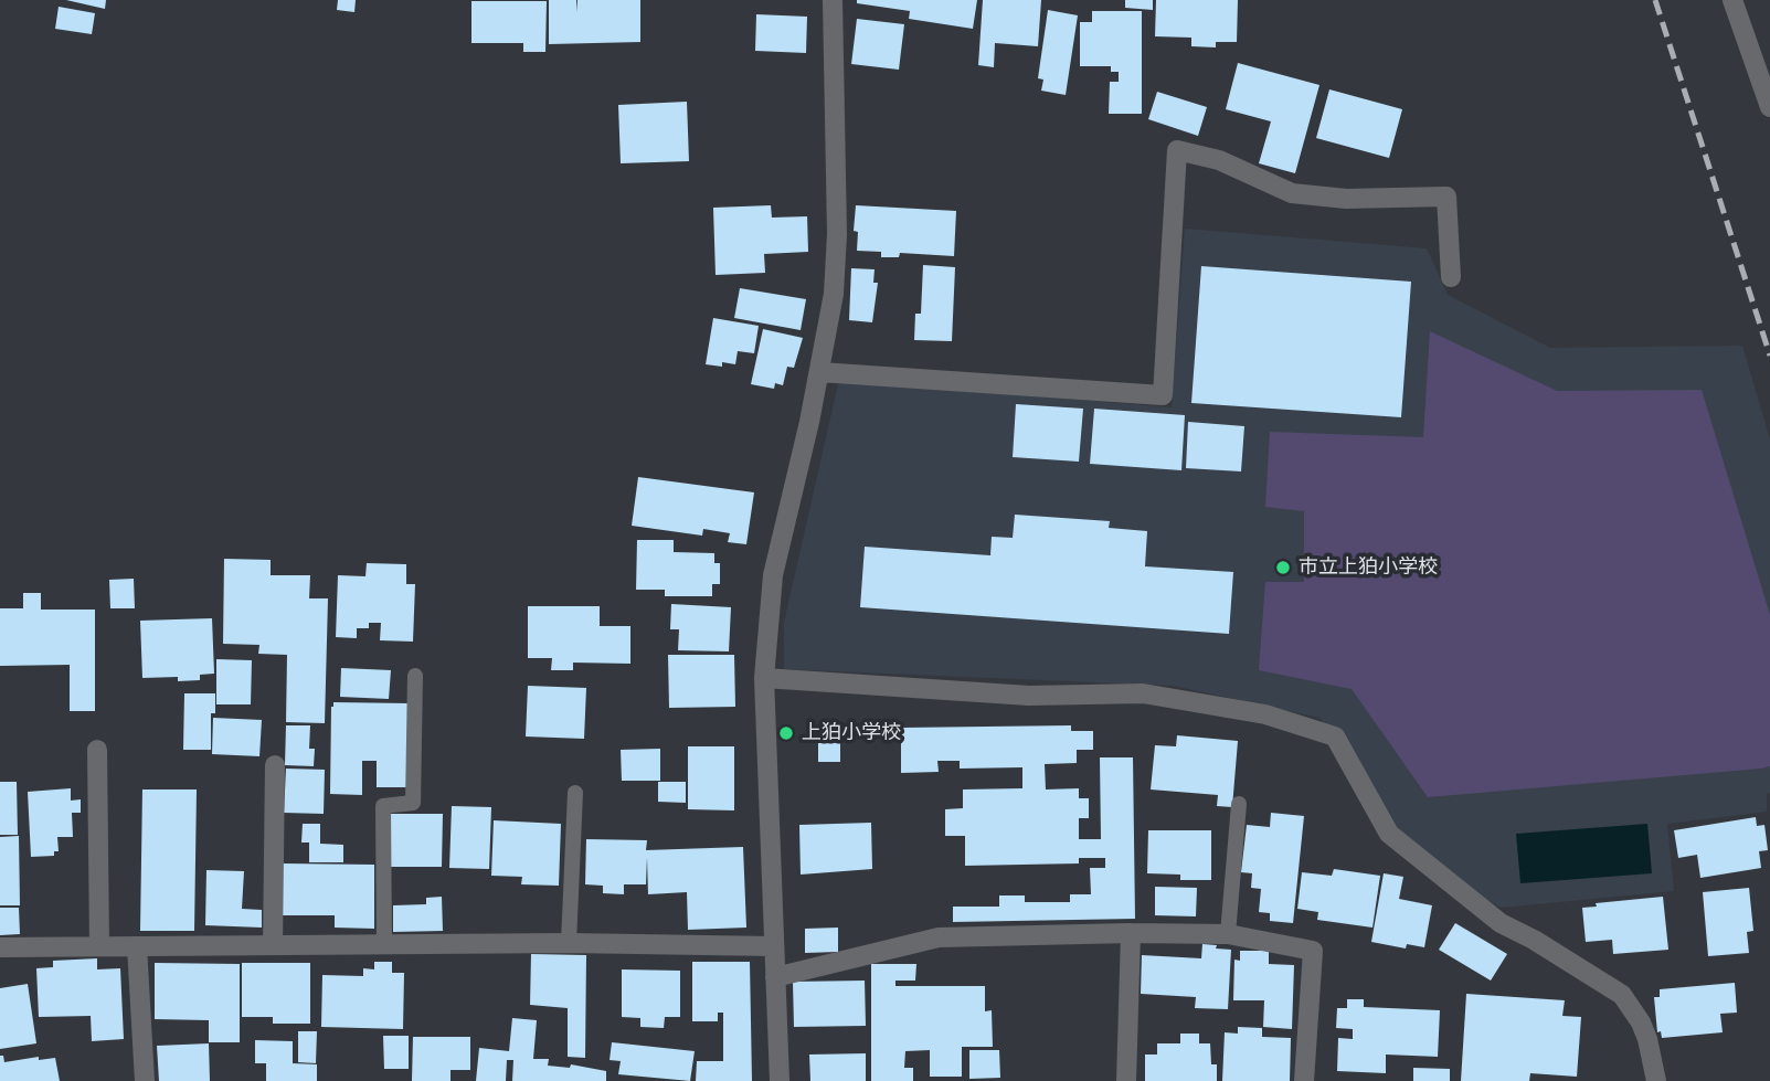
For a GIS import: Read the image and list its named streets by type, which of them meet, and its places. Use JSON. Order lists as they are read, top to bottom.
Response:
{
  "places": ["市立上狛小学校", "上狛小学校"]
}
